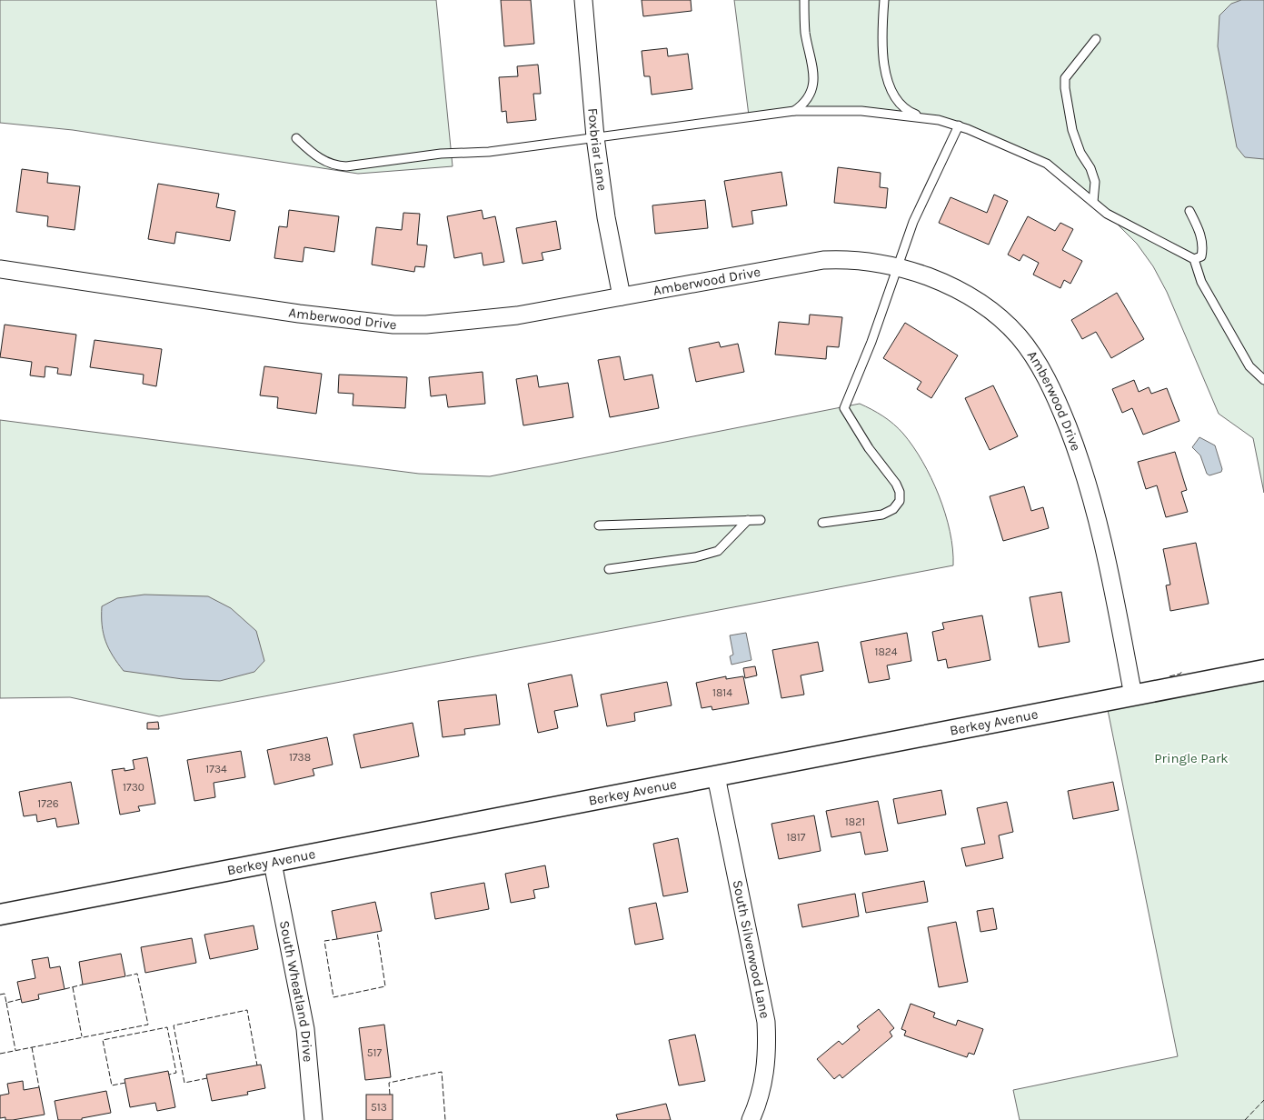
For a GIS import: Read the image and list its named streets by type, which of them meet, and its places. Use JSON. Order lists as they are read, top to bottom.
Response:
{
  "streets": {
    "street": [
      "Foxbriar Lane",
      "Amberwood Drive",
      "Berkey Avenue",
      "South Silverwood Lane",
      "South Wheatland Drive"
    ]
  },
  "crossings": [
    ["Foxbriar Lane", "Amberwood Drive"],
    ["Amberwood Drive", "Berkey Avenue"],
    ["Berkey Avenue", "South Silverwood Lane"],
    ["Berkey Avenue", "South Wheatland Drive"]
  ],
  "parks": ["Pringle Park"],
  "house_numbers": [
    "1824",
    "1814",
    "1738",
    "1734",
    "1730",
    "1726",
    "1821",
    "1817",
    "517",
    "513"
  ]
}
